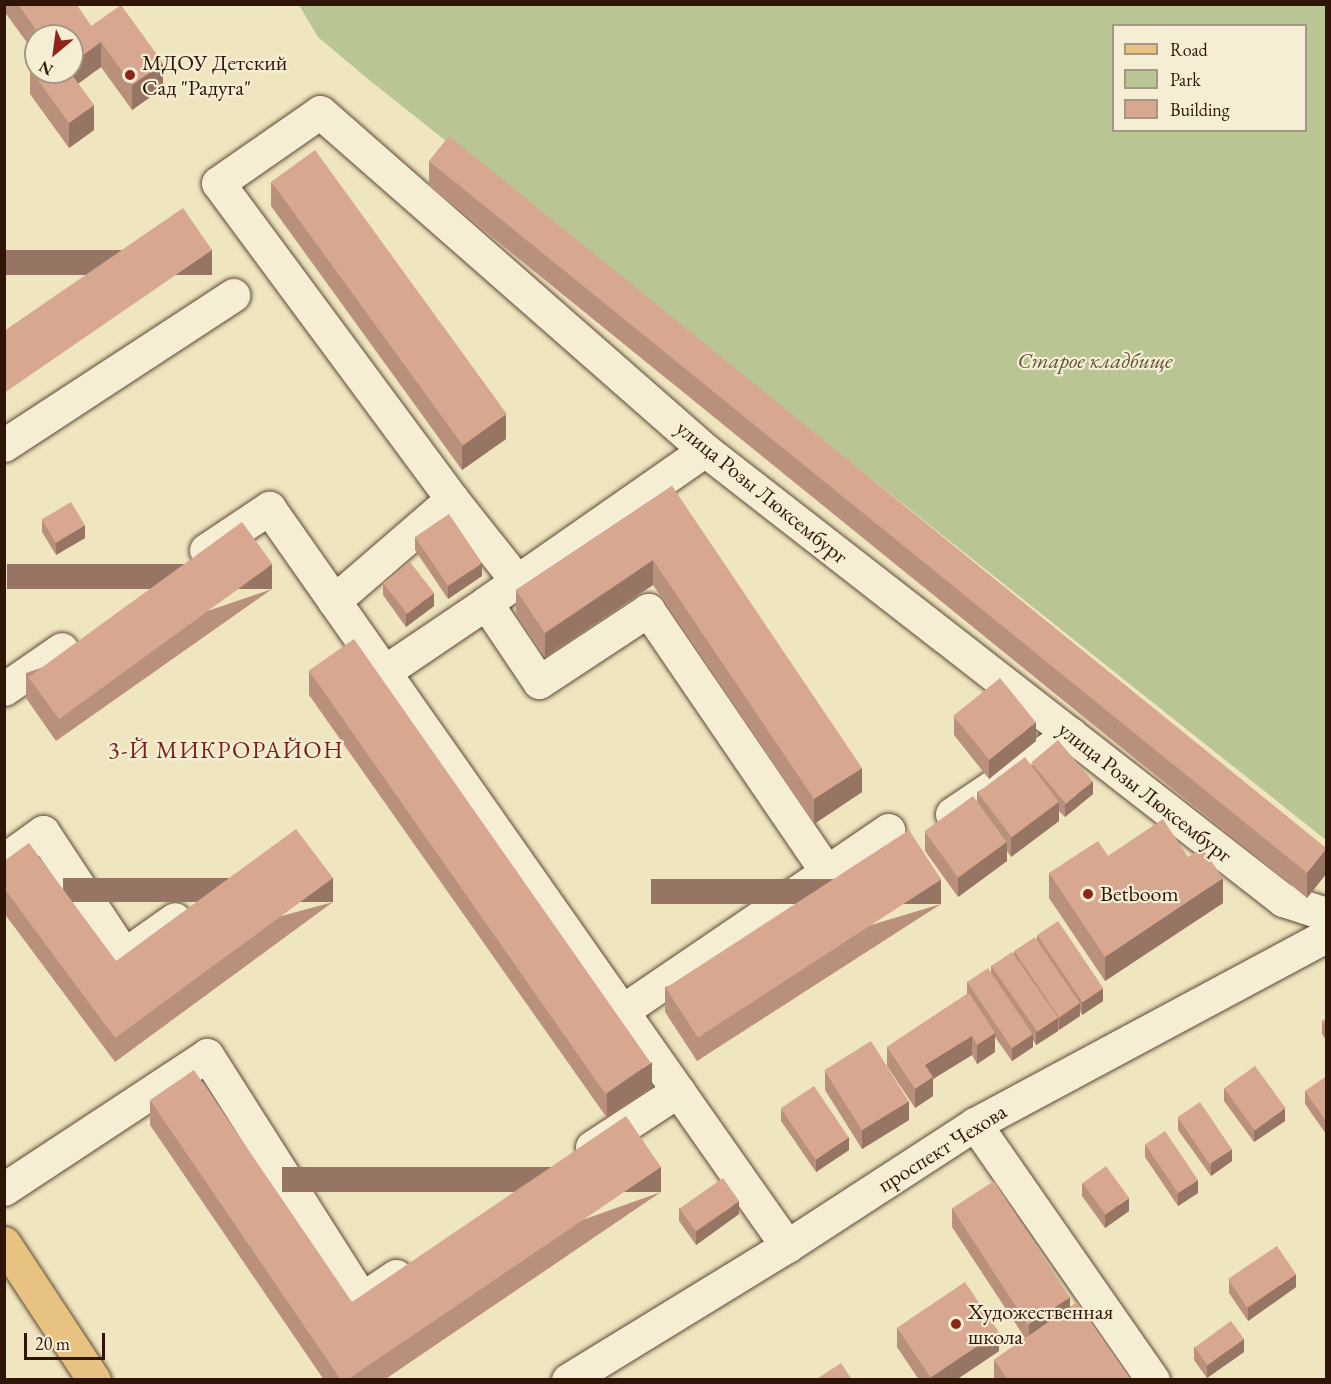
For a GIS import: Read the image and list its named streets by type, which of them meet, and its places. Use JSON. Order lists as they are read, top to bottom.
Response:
{
  "streets": {
    "street": ["улица Розы Люксембург", "проспект Чехова"]
  },
  "districts": ["3-Й МИКРОРАЙОН"],
  "parks": ["Старое кладбище"],
  "places": ["МДОУ Детский Сад \"Радуга\"", "Betboom", "Художественная школа"],
  "legend": ["Road", "Park", "Building"],
  "scale_bar": "20 m",
  "north": "bottom left"
}
